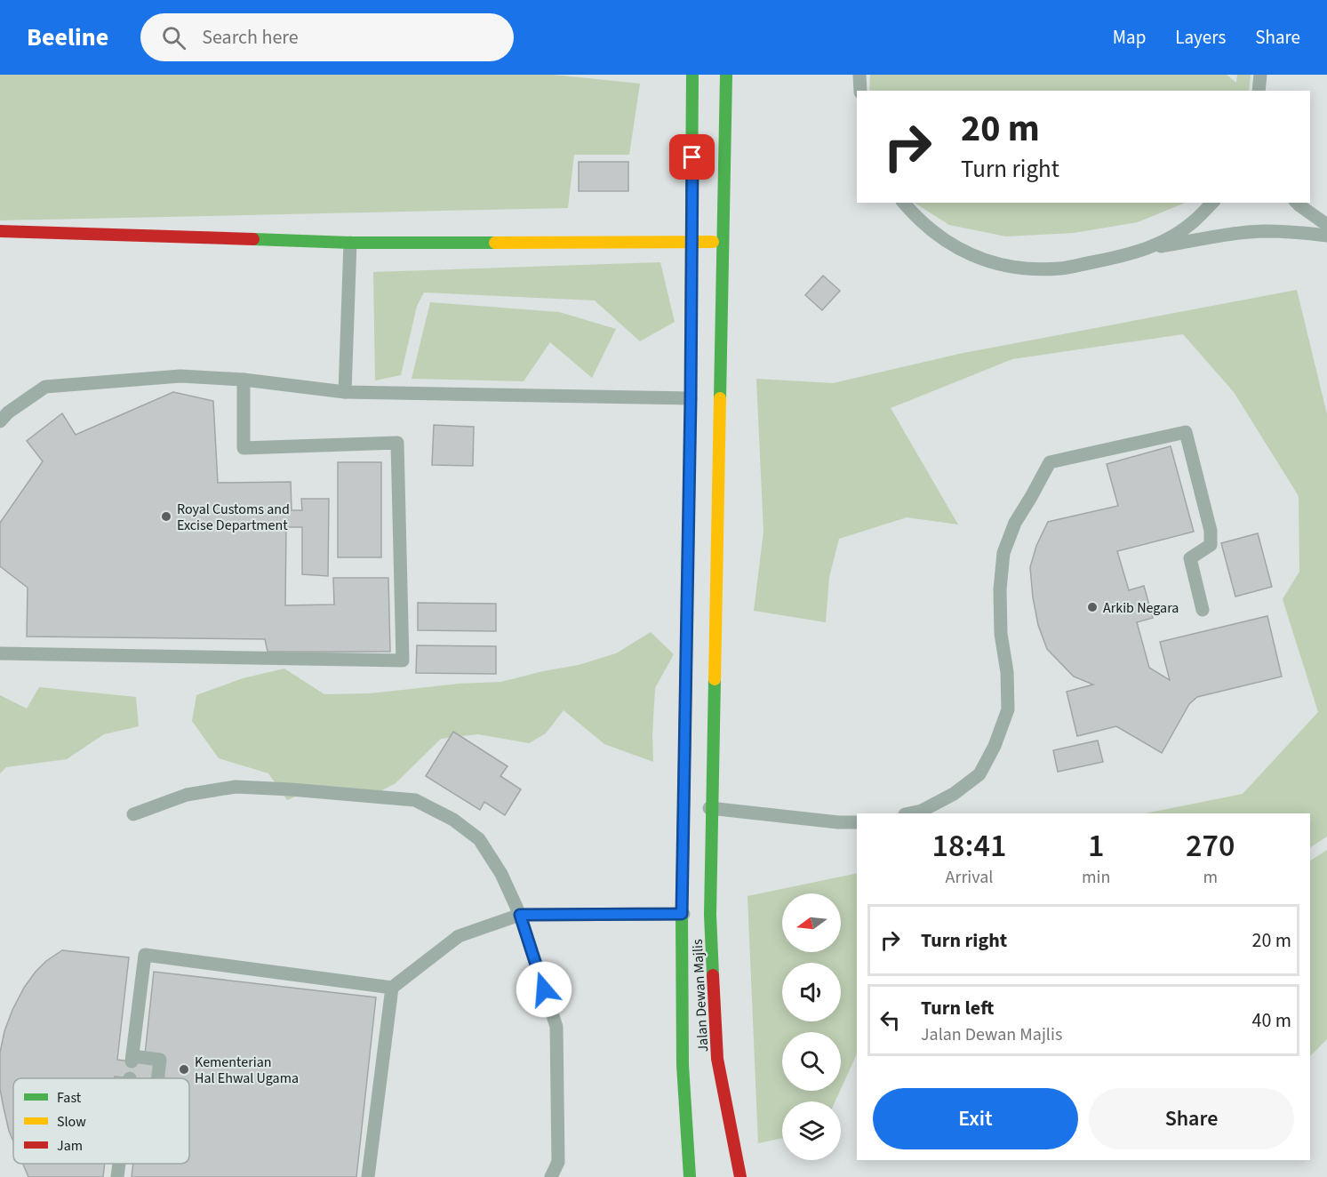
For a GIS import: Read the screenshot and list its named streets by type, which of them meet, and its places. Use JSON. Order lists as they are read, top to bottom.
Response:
{
  "streets": {
    "street": ["Jalan Dewan Majlis"]
  },
  "places": ["Royal Customs and Excise Department", "Arkib Negara", "Kementerian Hal Ehwal Ugama"],
  "legend": ["Fast", "Slow", "Jam"],
  "north": "left",
  "page": {
    "header": "Beeline",
    "search": "Search here",
    "nav": ["Map", "Layers", "Share"],
    "turn": ["20 m", "Turn right"],
    "eta": [
      "18:41",
      "Arrival",
      "1",
      "min",
      "270",
      "m"
    ],
    "list": [
      {
        "name": "Turn right",
        "value": "20 m"
      },
      {
        "name": "Turn left",
        "note": "Jalan Dewan Majlis",
        "value": "40 m"
      }
    ],
    "buttons": ["Exit", "Share"]
  }
}
